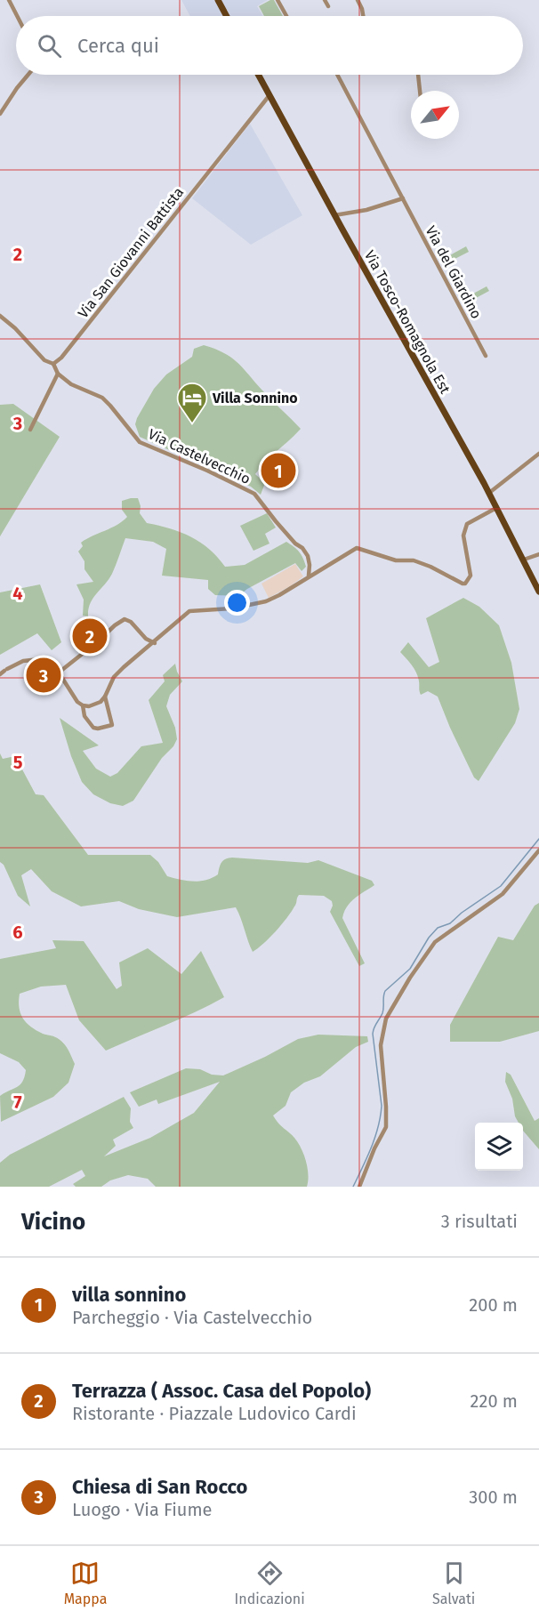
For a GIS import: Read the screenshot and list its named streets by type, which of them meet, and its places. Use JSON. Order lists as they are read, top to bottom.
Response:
{
  "streets": {
    "main road": ["Via Tosco-Romagnola Est"],
    "street": ["Via San Giovanni Battista", "Via del Giardino", "Via Castelvecchio"]
  },
  "crossings": [
    ["Via San Giovanni Battista", "Via Tosco-Romagnola Est"]
  ],
  "places": {
    "hotel": ["Villa Sonnino"]
  },
  "north": "top right",
  "page": {
    "search": "Cerca qui",
    "pins": ["1", "2", "3"],
    "heading": ["Vicino", "3 risultati"],
    "list": [
      {
        "mark": "1",
        "name": "villa sonnino",
        "note": "Parcheggio · Via Castelvecchio",
        "value": "200 m"
      },
      {
        "mark": "2",
        "name": "Terrazza ( Assoc. Casa del Popolo)",
        "note": "Ristorante · Piazzale Ludovico Cardi",
        "value": "220 m"
      },
      {
        "mark": "3",
        "name": "Chiesa di San Rocco",
        "note": "Luogo · Via Fiume",
        "value": "300 m"
      }
    ],
    "nav": ["Mappa", "Indicazioni", "Salvati"]
  },
  "grid": {
    "rows": [
      "2",
      "3",
      "4",
      "5",
      "6",
      "7"
    ]
  }
}
